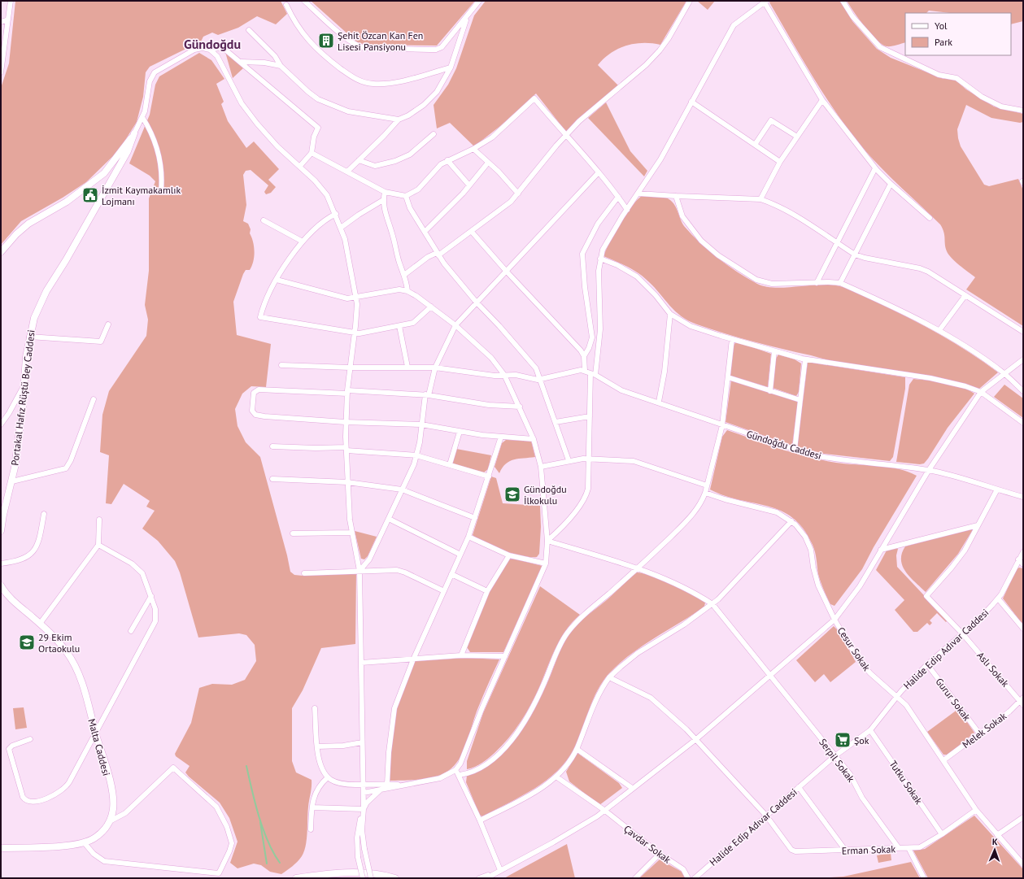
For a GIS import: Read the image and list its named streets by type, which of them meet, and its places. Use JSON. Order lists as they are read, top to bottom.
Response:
{
  "streets": {
    "main road": ["Portakal Hafız Rüştü Bey Caddesi", "Malta Caddesi"],
    "street": [
      "Gündoğdu Caddesi",
      "Cesur Sokak",
      "Halide Edip Adıvar Caddesi",
      "Aslı Sokak",
      "Gurur Sokak",
      "Melek Sokak",
      "Serpil Sokak",
      "Tutku Sokak",
      "Çavdar Sokak",
      "Erman Sokak"
    ]
  },
  "crossings": [
    ["Cesur Sokak", "Halide Edip Adıvar Caddesi"],
    ["Cesur Sokak", "Melek Sokak"],
    ["Cesur Sokak", "Erman Sokak"],
    ["Halide Edip Adıvar Caddesi", "Aslı Sokak"],
    ["Halide Edip Adıvar Caddesi", "Gurur Sokak"],
    ["Halide Edip Adıvar Caddesi", "Serpil Sokak"],
    ["Halide Edip Adıvar Caddesi", "Tutku Sokak"],
    ["Halide Edip Adıvar Caddesi", "Erman Sokak"],
    ["Aslı Sokak", "Melek Sokak"],
    ["Gurur Sokak", "Melek Sokak"],
    ["Serpil Sokak", "Erman Sokak"],
    ["Tutku Sokak", "Erman Sokak"]
  ],
  "districts": ["Gündoğdu"],
  "places": {
    "building": ["Şehit Özcan Kan Fen Lisesi Pansiyonu"],
    "public building": ["İzmit Kaymakamlık Lojmanı"],
    "school or university": ["Gündoğdu İlkokulu", "29 Ekim Ortaokulu"],
    "supermarket": ["Şok"]
  },
  "legend": ["Yol", "Park"],
  "north": "top"
}
